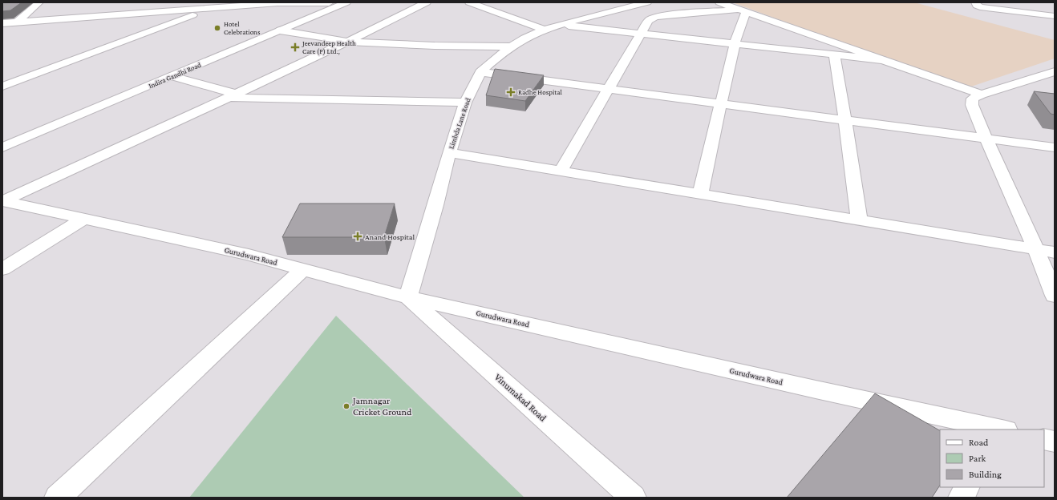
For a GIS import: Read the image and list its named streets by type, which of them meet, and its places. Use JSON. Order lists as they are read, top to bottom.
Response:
{
  "streets": {
    "street": [
      "Indira Gandhi Road",
      "Limbda Lane Road",
      "Gurudwara Road",
      "Vinumakad Road"
    ]
  },
  "crossings": [
    ["Limbda Lane Road", "Gurudwara Road"],
    ["Limbda Lane Road", "Vinumakad Road"],
    ["Gurudwara Road", "Vinumakad Road"]
  ],
  "places": {
    "other": ["Hotel Celebrations", "Jamnagar Cricket Ground"],
    "health": ["Jeevandeep Health Care (P) Ltd.,", "Radhe Hospital", "Anand Hospital"]
  },
  "legend": ["Road", "Park", "Building"]
}
